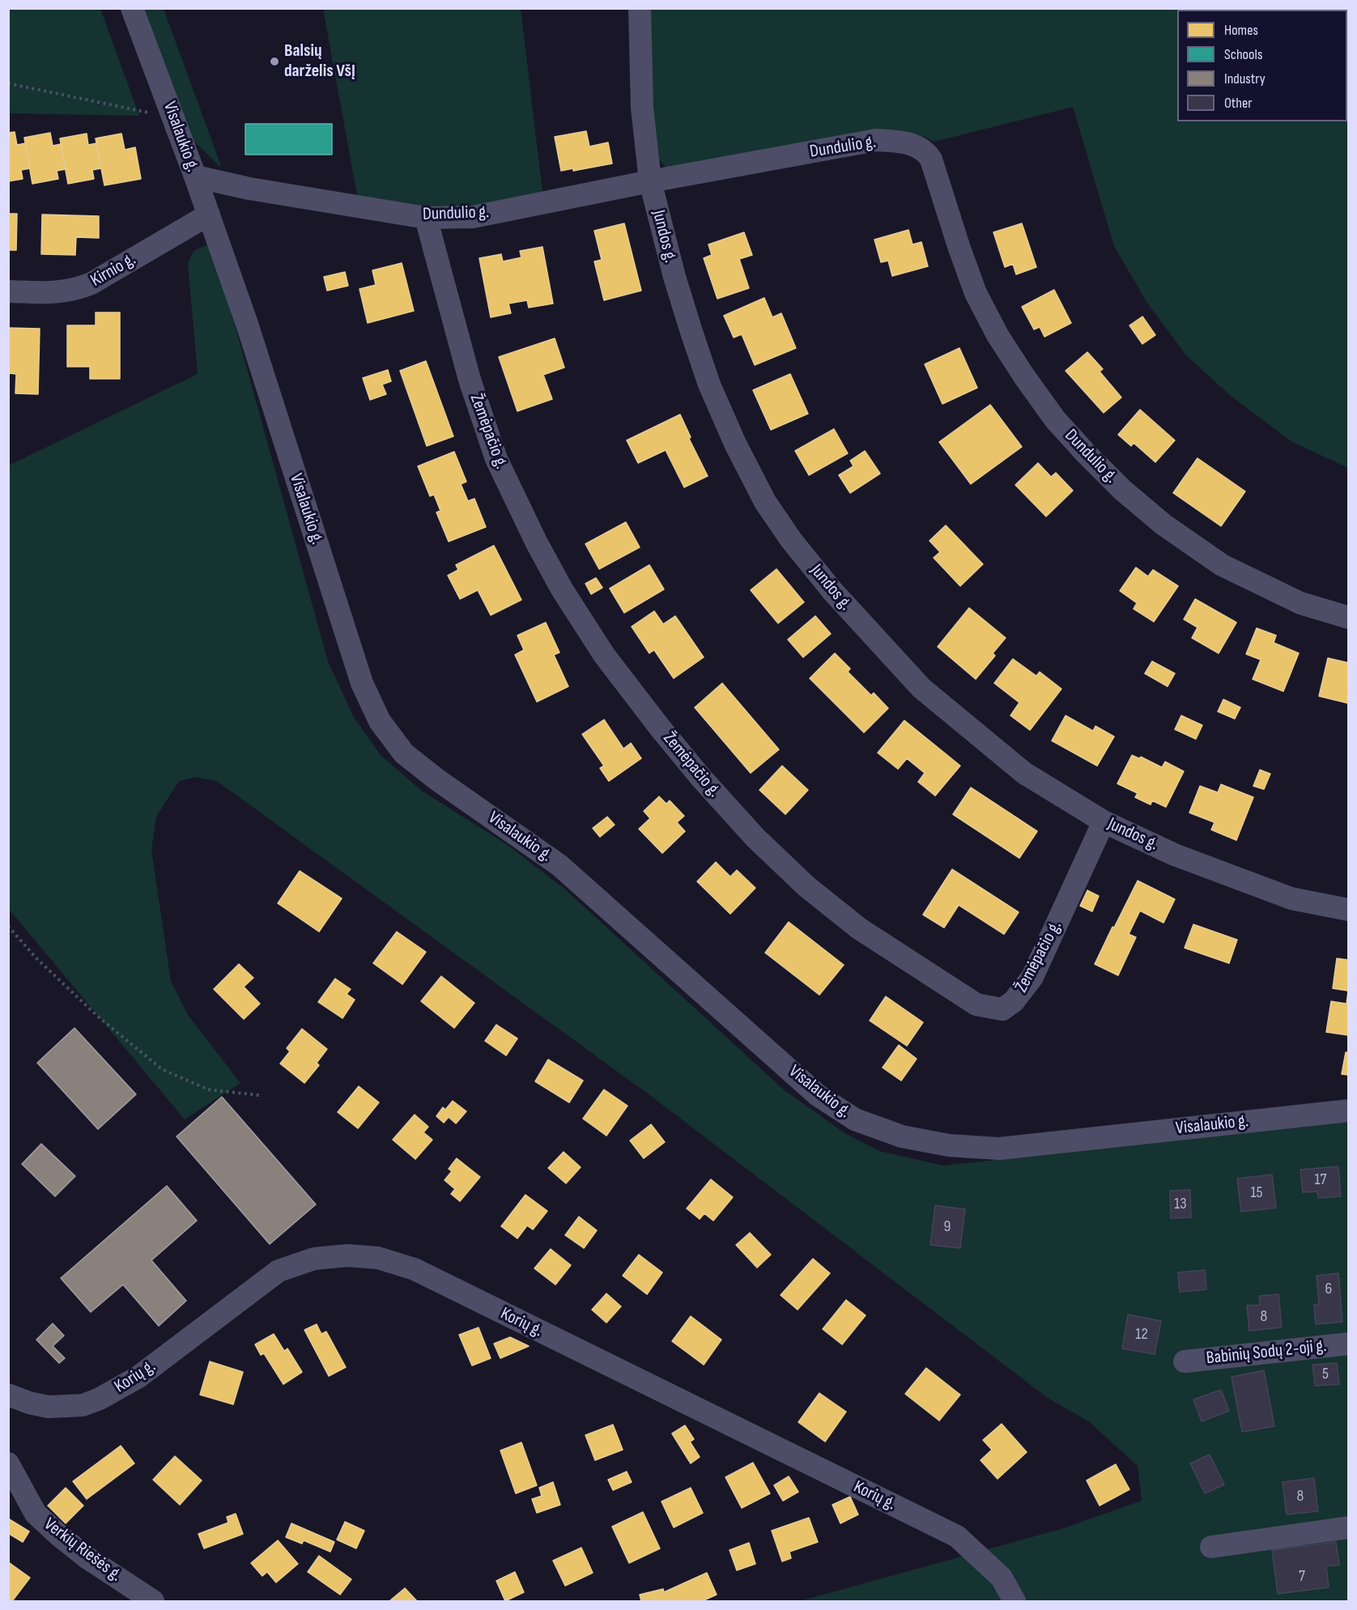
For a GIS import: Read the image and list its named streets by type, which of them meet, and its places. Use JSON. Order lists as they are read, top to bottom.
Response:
{
  "streets": {
    "street": [
      "Visalaukio g.",
      "Dundulio g.",
      "Jundos g.",
      "Kirnio g.",
      "Žemėpačio g.",
      "Korių g.",
      "Babinių Sodų 2-oji g.",
      "Verkių Riešės g."
    ]
  },
  "crossings": [
    ["Visalaukio g.", "Dundulio g."],
    ["Visalaukio g.", "Kirnio g."],
    ["Dundulio g.", "Jundos g."],
    ["Dundulio g.", "Žemėpačio g."],
    ["Jundos g.", "Žemėpačio g."]
  ],
  "places": ["Balsių darželis VšĮ"],
  "house_numbers": [
    "17",
    "15",
    "13",
    "9",
    "6",
    "8",
    "12",
    "5",
    "8",
    "7"
  ],
  "legend": [
    "Homes",
    "Schools",
    "Industry",
    "Other"
  ]
}
